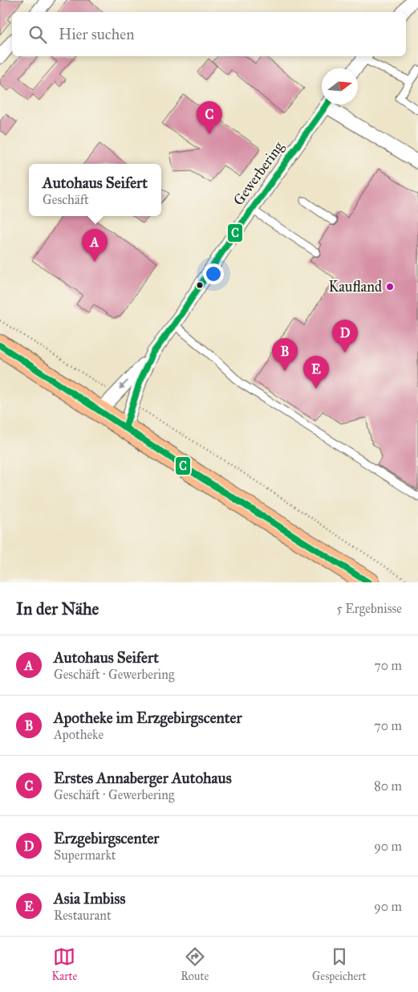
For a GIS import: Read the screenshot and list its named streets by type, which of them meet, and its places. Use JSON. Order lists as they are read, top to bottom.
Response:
{
  "streets": {
    "street": ["Gewerbering"]
  },
  "places": ["Kaufland"],
  "lines": ["transit line C"],
  "north": "right",
  "page": {
    "search": "Hier suchen",
    "pins": [
      "C",
      "A",
      "D",
      "B",
      "E"
    ],
    "popup": ["Autohaus Seifert", "Geschäft"],
    "heading": ["In der Nähe", "5 Ergebnisse"],
    "list": [
      {
        "mark": "A",
        "name": "Autohaus Seifert",
        "note": "Geschäft · Gewerbering",
        "value": "70 m"
      },
      {
        "mark": "B",
        "name": "Apotheke im Erzgebirgscenter",
        "note": "Apotheke",
        "value": "70 m"
      },
      {
        "mark": "C",
        "name": "Erstes Annaberger Autohaus",
        "note": "Geschäft · Gewerbering",
        "value": "80 m"
      },
      {
        "mark": "D",
        "name": "Erzgebirgscenter",
        "note": "Supermarkt",
        "value": "90 m"
      },
      {
        "mark": "E",
        "name": "Asia Imbiss",
        "note": "Restaurant",
        "value": "90 m"
      }
    ],
    "nav": ["Karte", "Route", "Gespeichert"]
  }
}
